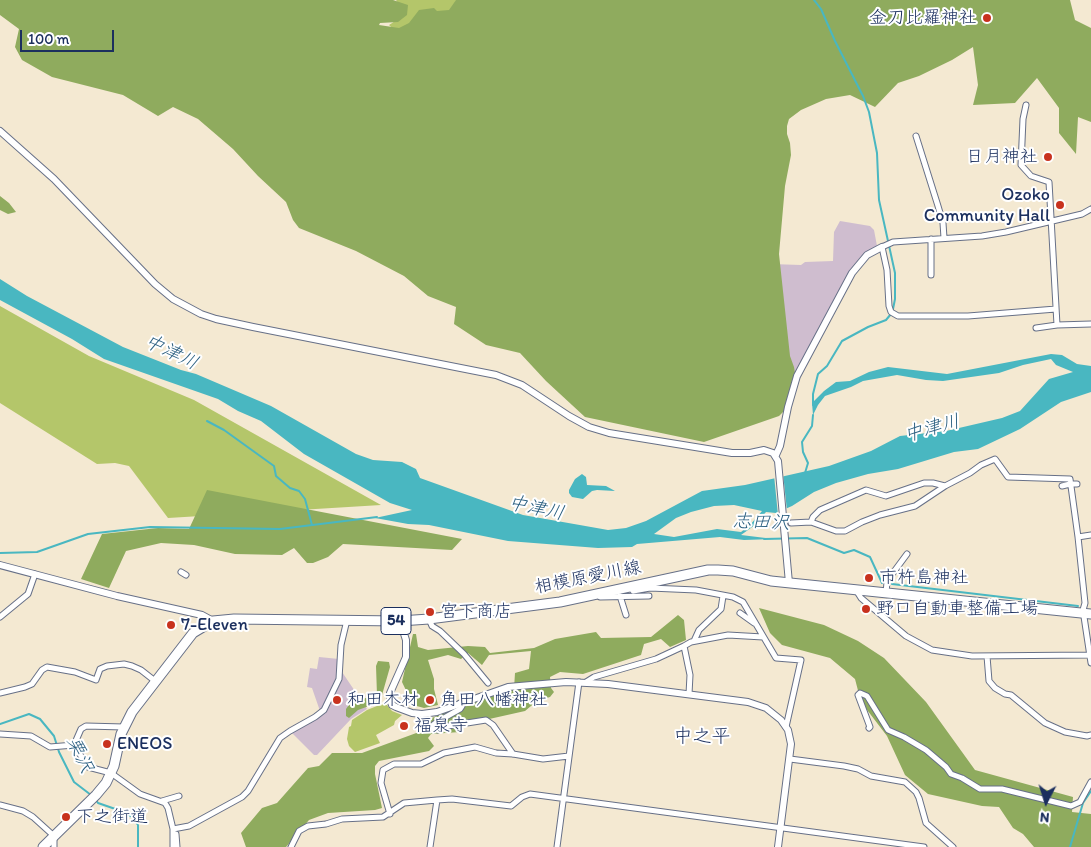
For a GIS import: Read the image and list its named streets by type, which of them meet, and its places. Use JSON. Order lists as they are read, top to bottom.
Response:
{
  "streets": {
    "main road": ["相模原愛川線", "54"]
  },
  "crossings": [
    ["相模原愛川線", "54"]
  ],
  "districts": ["中之平"],
  "water": ["中津川", "志田沢", "栗沢"],
  "places": [
    "金刀比羅神社",
    "日月神社",
    "Ozoko Community Hall",
    "市杵島神社",
    "野口自動車整備工場",
    "宮下商店",
    "7-Eleven",
    "和田木材",
    "角田八幡神社",
    "福泉寺",
    "ENEOS",
    "下之街道"
  ],
  "scale_bar": "100 m",
  "north": "bottom"
}
